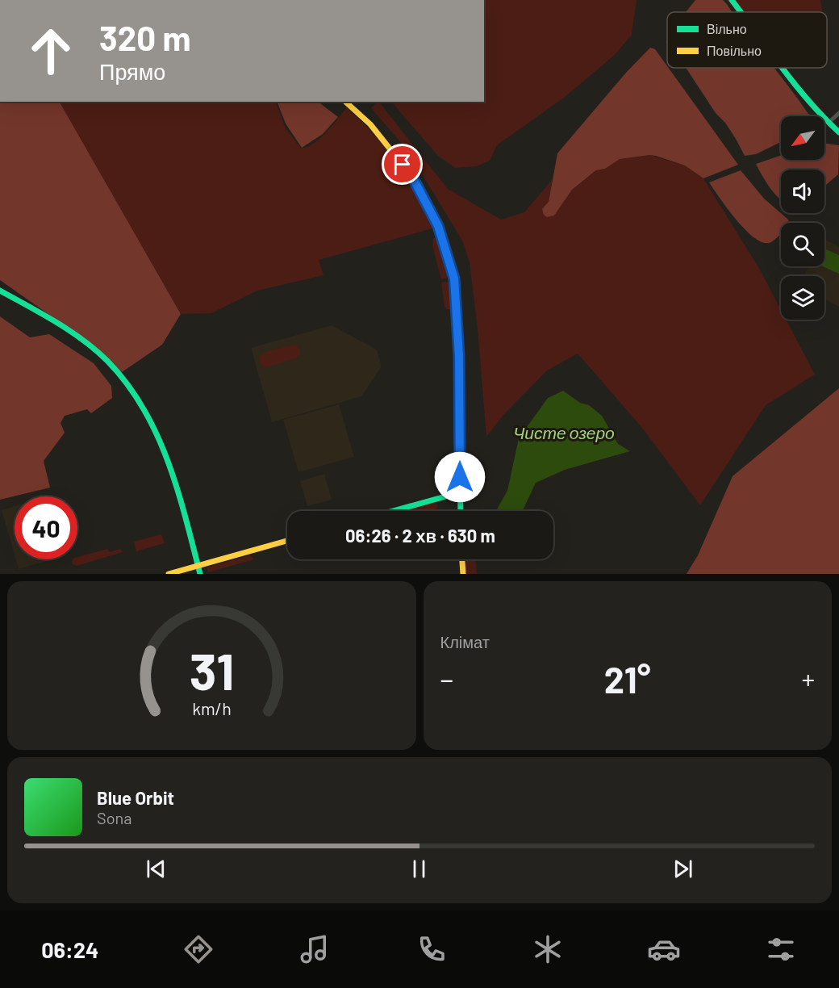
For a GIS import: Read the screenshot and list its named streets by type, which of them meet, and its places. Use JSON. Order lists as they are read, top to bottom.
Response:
{
  "water": ["Чисте озеро"],
  "legend": ["Вільно", "Повільно"],
  "north": "bottom left",
  "page": {
    "turn": ["320 m", "Прямо"],
    "limit": "40",
    "trip": "06:26 · 2 хв · 630 m",
    "tile": "Клімат",
    "heat": ["−", "21°", "+"],
    "song": ["Blue Orbit", "Sona"],
    "tabs": "06:24",
    "gauge": ["31", "km/h"]
  }
}
